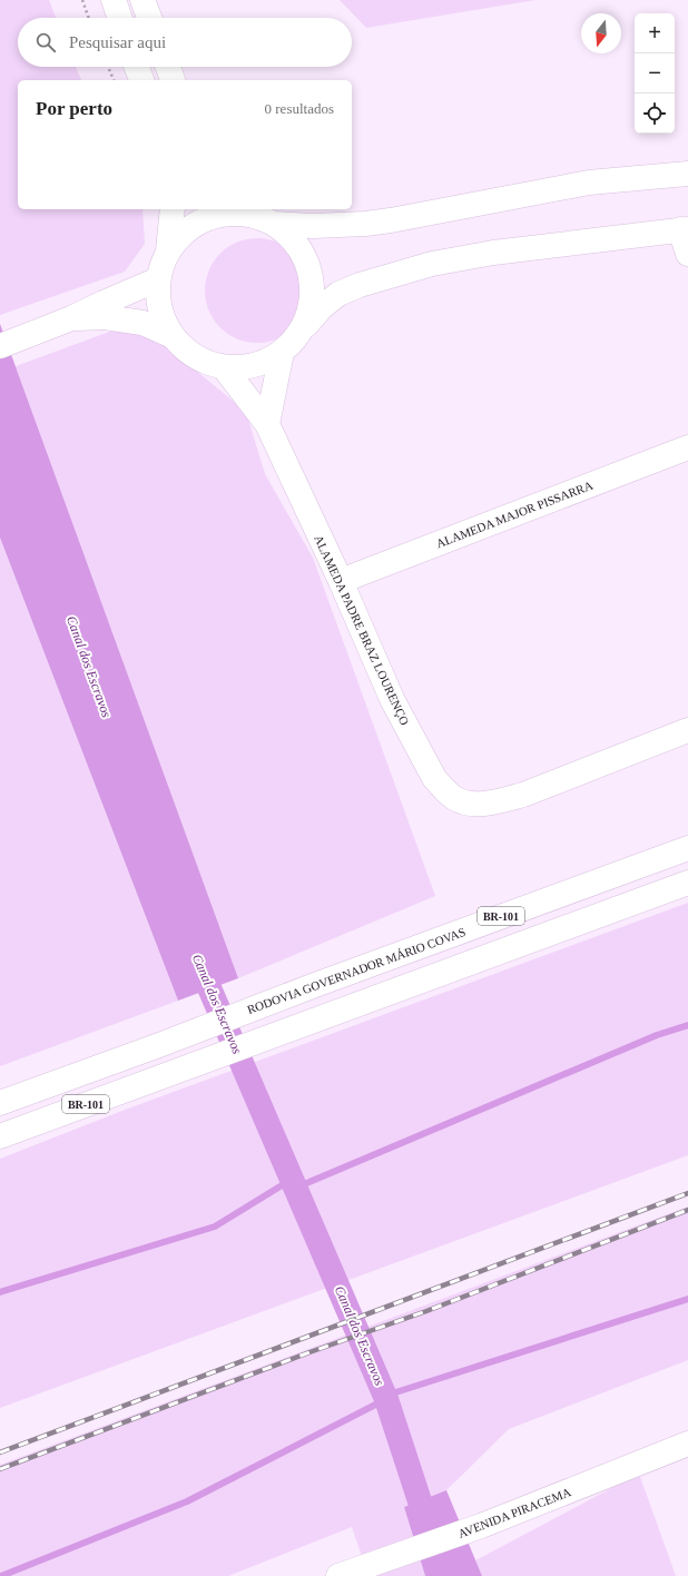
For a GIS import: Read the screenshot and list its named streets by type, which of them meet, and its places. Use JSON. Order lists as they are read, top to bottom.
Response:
{
  "streets": {
    "street": [
      "ALAMEDA MAJOR PISSARRA",
      "ALAMEDA PADRE BRAZ LOURENÇO",
      "BR-101",
      "RODOVIA GOVERNADOR MÁRIO COVAS",
      "AVENIDA PIRACEMA"
    ]
  },
  "crossings": [
    ["ALAMEDA MAJOR PISSARRA", "ALAMEDA PADRE BRAZ LOURENÇO"]
  ],
  "water": ["Canal dos Escravos"],
  "north": "bottom",
  "page": {
    "map_buttons": ["+", "−"],
    "search": "Pesquisar aqui",
    "heading": ["Por perto", "0 resultados"]
  }
}
